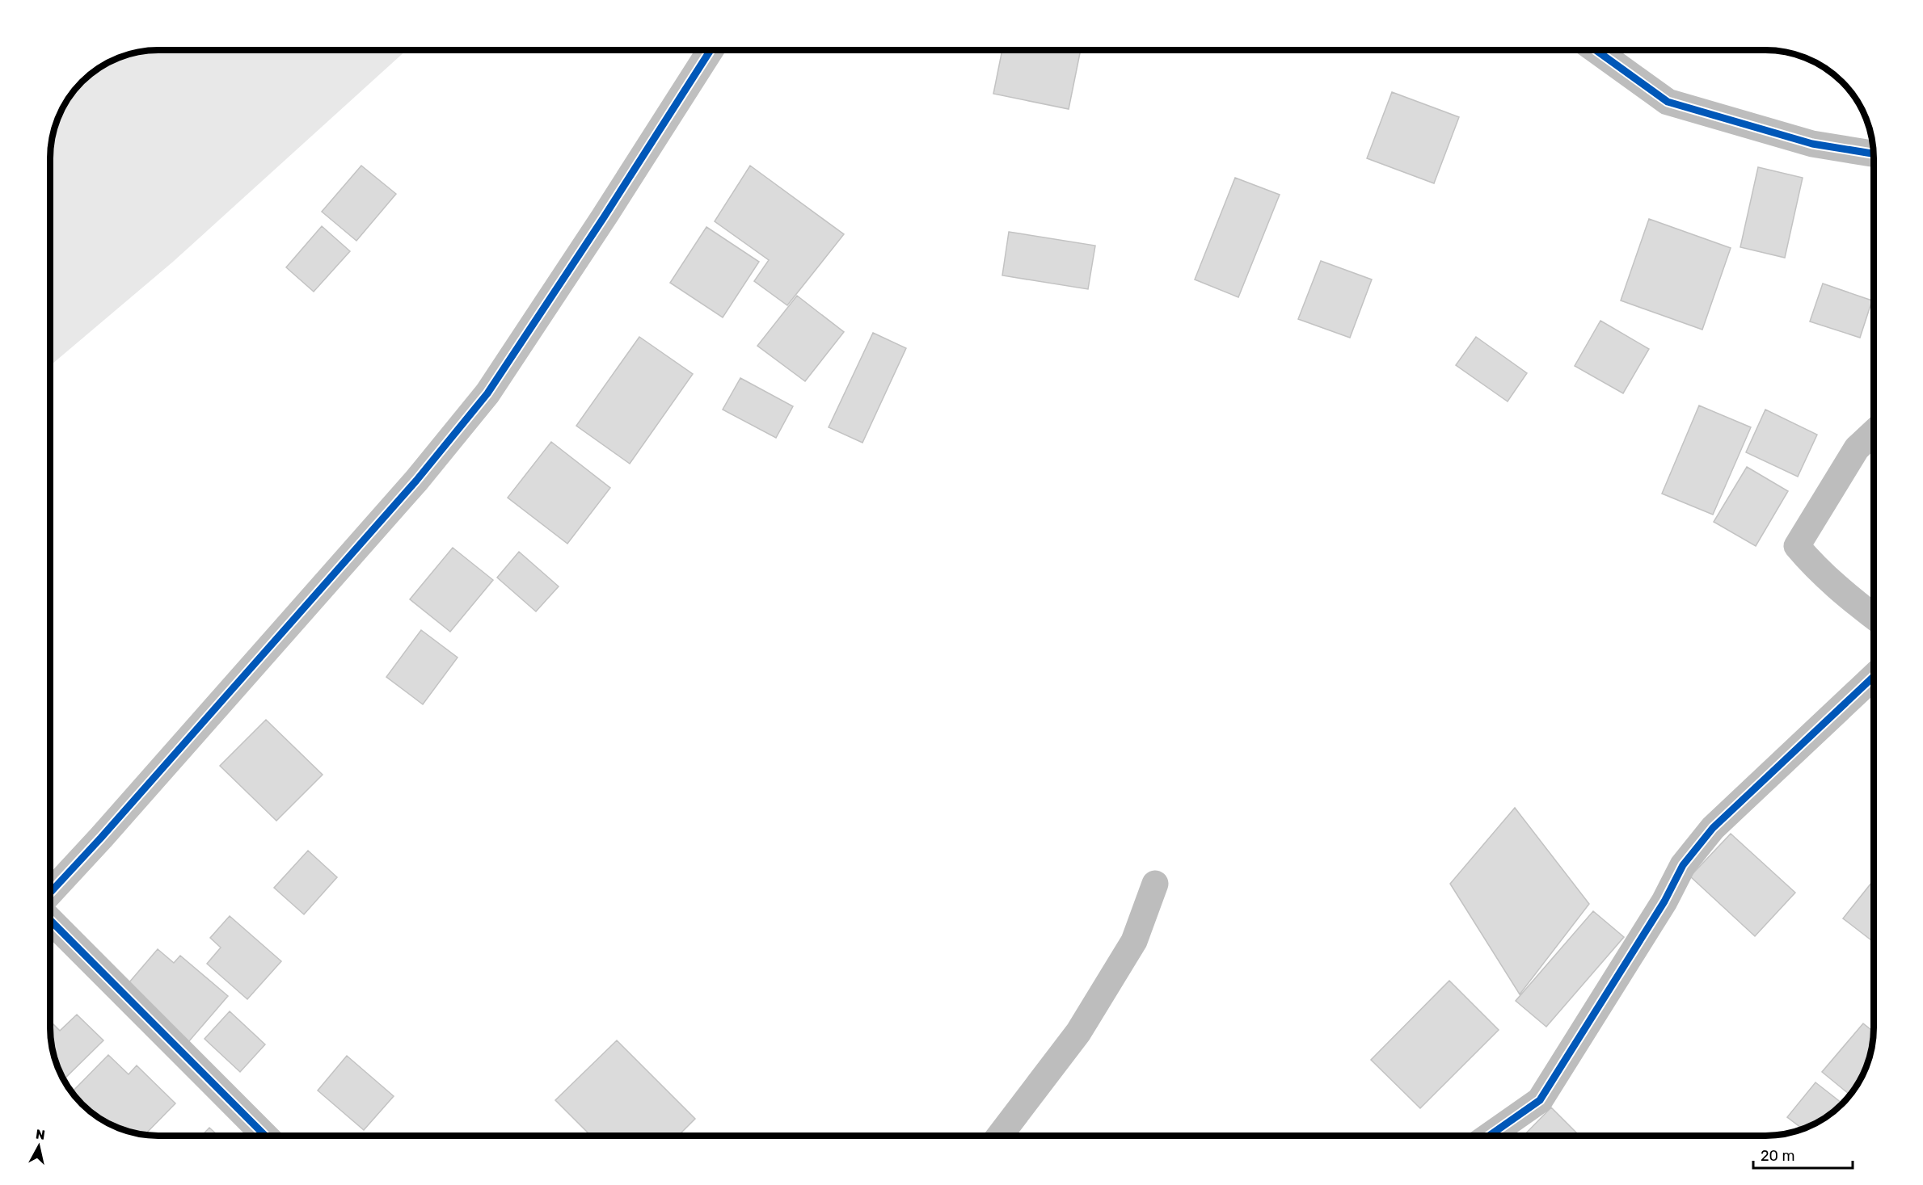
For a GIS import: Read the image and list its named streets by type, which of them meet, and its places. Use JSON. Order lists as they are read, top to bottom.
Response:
{
  "scale_bar": "20 m",
  "north": "top"
}
